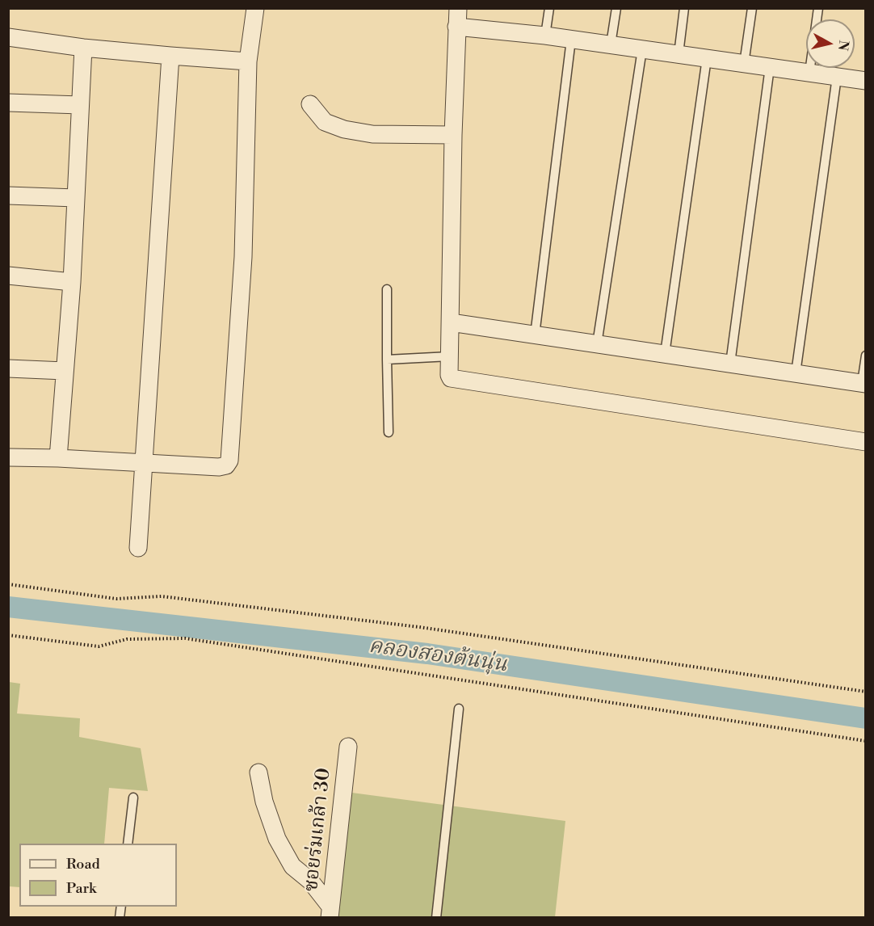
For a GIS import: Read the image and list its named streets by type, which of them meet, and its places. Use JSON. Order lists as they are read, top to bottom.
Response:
{
  "streets": {
    "street": ["ซอยร่มเกล้า 30"]
  },
  "water": ["คลองสองต้นนุ่น"],
  "legend": ["Road", "Park"],
  "north": "right"
}
